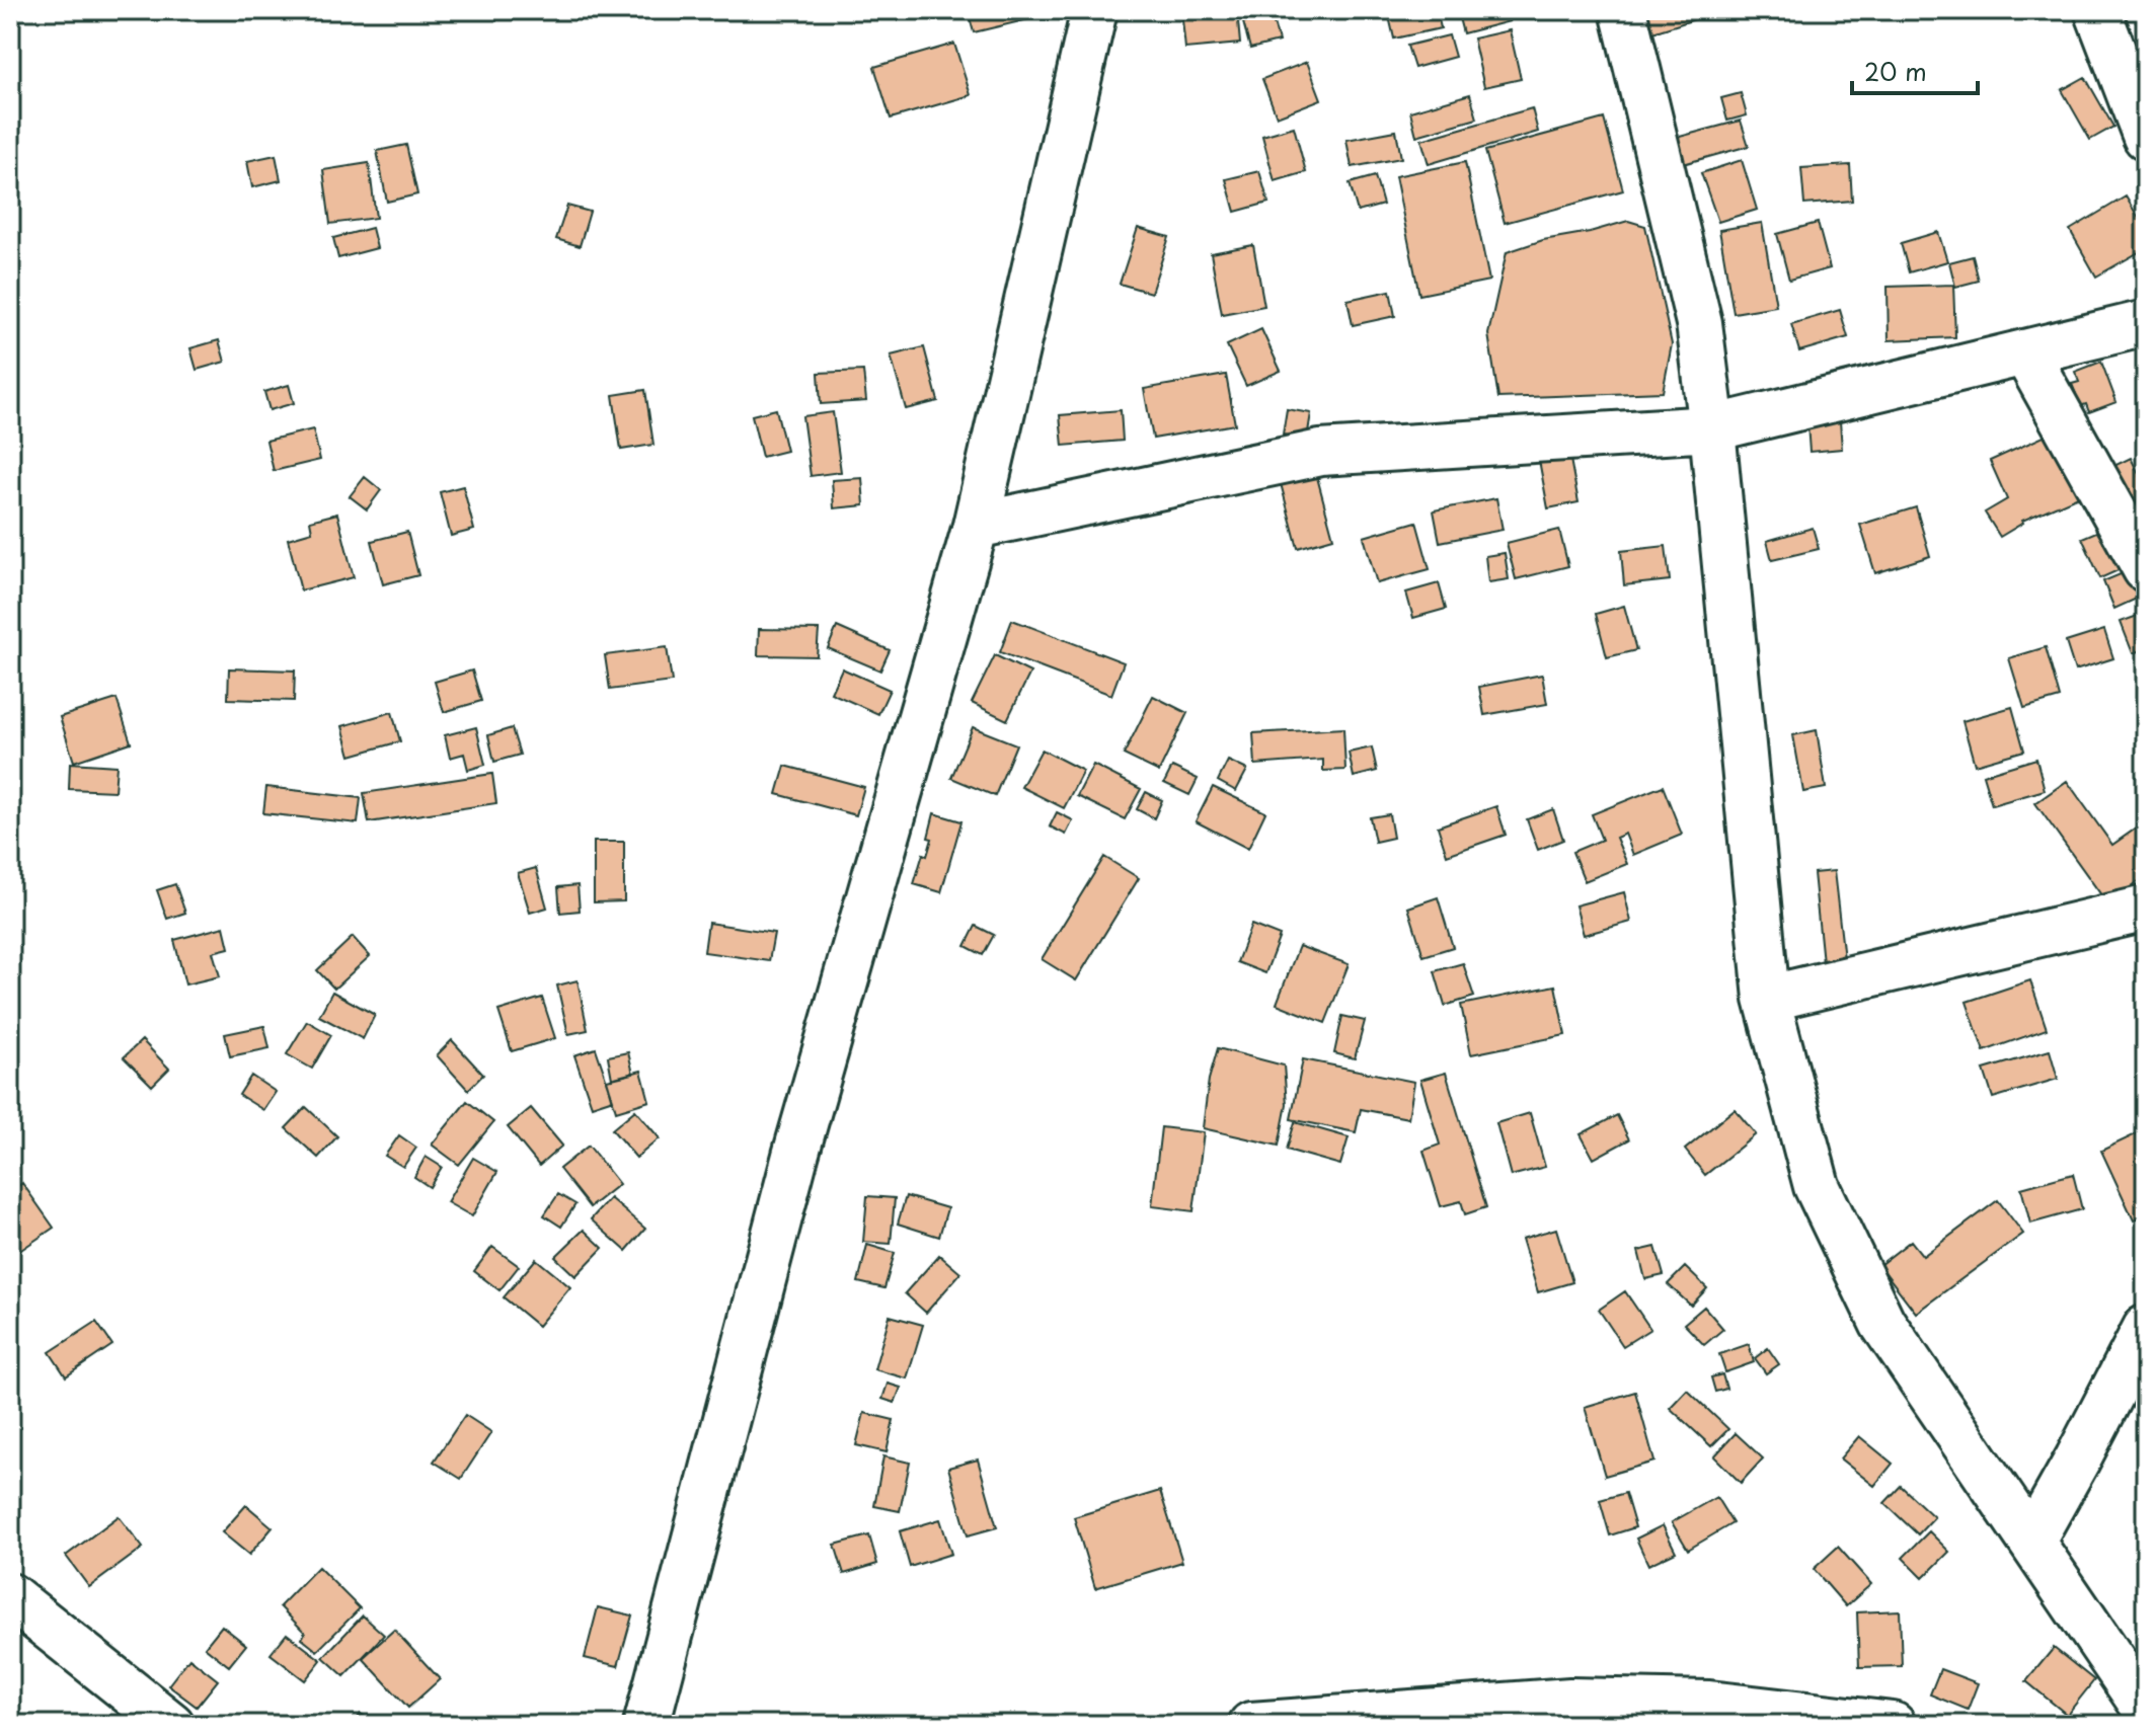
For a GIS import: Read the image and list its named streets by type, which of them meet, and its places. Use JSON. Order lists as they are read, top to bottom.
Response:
{
  "scale_bar": "20 m"
}
